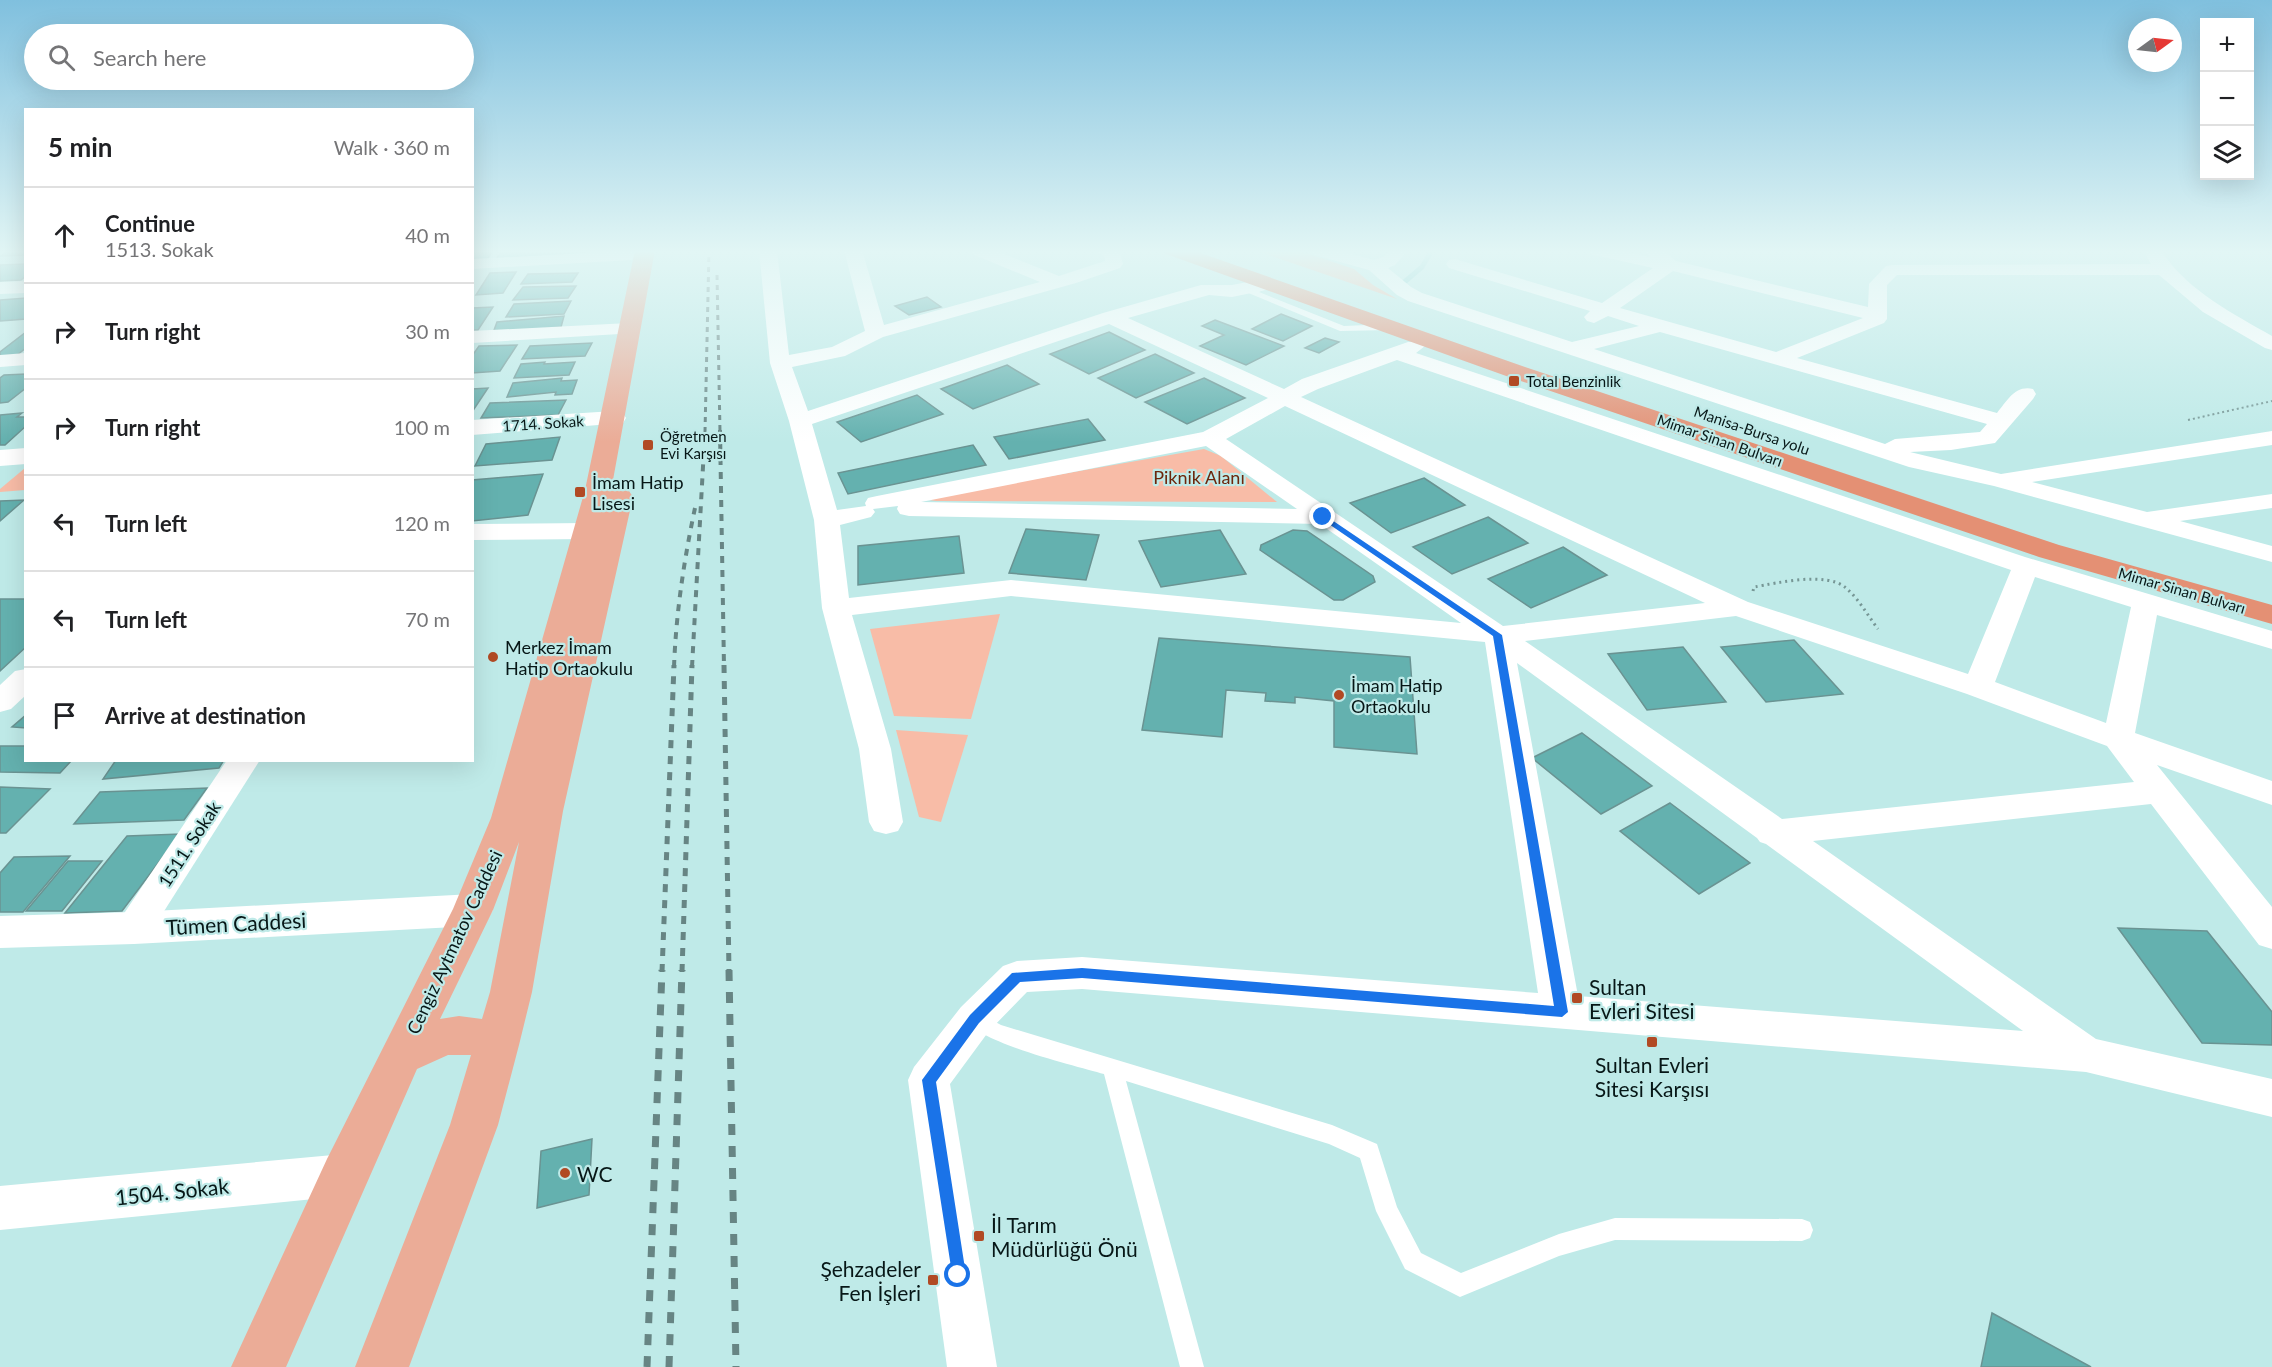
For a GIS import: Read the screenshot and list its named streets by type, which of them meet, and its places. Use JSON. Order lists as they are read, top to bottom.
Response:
{
  "streets": {
    "highway": ["Manisa-Bursa yolu", "Mimar Sinan Bulvarı"],
    "main road": ["Cengiz Aytmatov Caddesi"],
    "street": [
      "1714. Sokak",
      "1511. Sokak",
      "Tümen Caddesi",
      "1504. Sokak"
    ]
  },
  "crossings": [
    ["1714. Sokak", "Cengiz Aytmatov Caddesi"],
    ["1511. Sokak", "Tümen Caddesi"],
    ["Tümen Caddesi", "Cengiz Aytmatov Caddesi"],
    ["Cengiz Aytmatov Caddesi", "1504. Sokak"]
  ],
  "parks": ["Piknik Alanı"],
  "places": {
    "transit": [
      "Total Benzinlik",
      "Öğretmen Evi Karşısı",
      "İmam Hatip Lisesi",
      "Sultan Evleri Sitesi",
      "Sultan Evleri Sitesi Karşısı",
      "İl Tarım Müdürlüğü Önü",
      "Şehzadeler Fen İşleri"
    ],
    "other": ["Merkez İmam Hatip Ortaokulu", "İmam Hatip Ortaokulu", "WC"]
  },
  "north": "right",
  "page": {
    "map_buttons": ["+", "−"],
    "search": "Search here",
    "heading": ["5 min", "Walk · 360 m"],
    "list": [
      ["Continue", "1513. Sokak", "40 m"],
      ["Turn right", "30 m"],
      ["Turn right", "100 m"],
      ["Turn left", "120 m"],
      ["Turn left", "70 m"],
      "Arrive at destination"
    ]
  }
}
